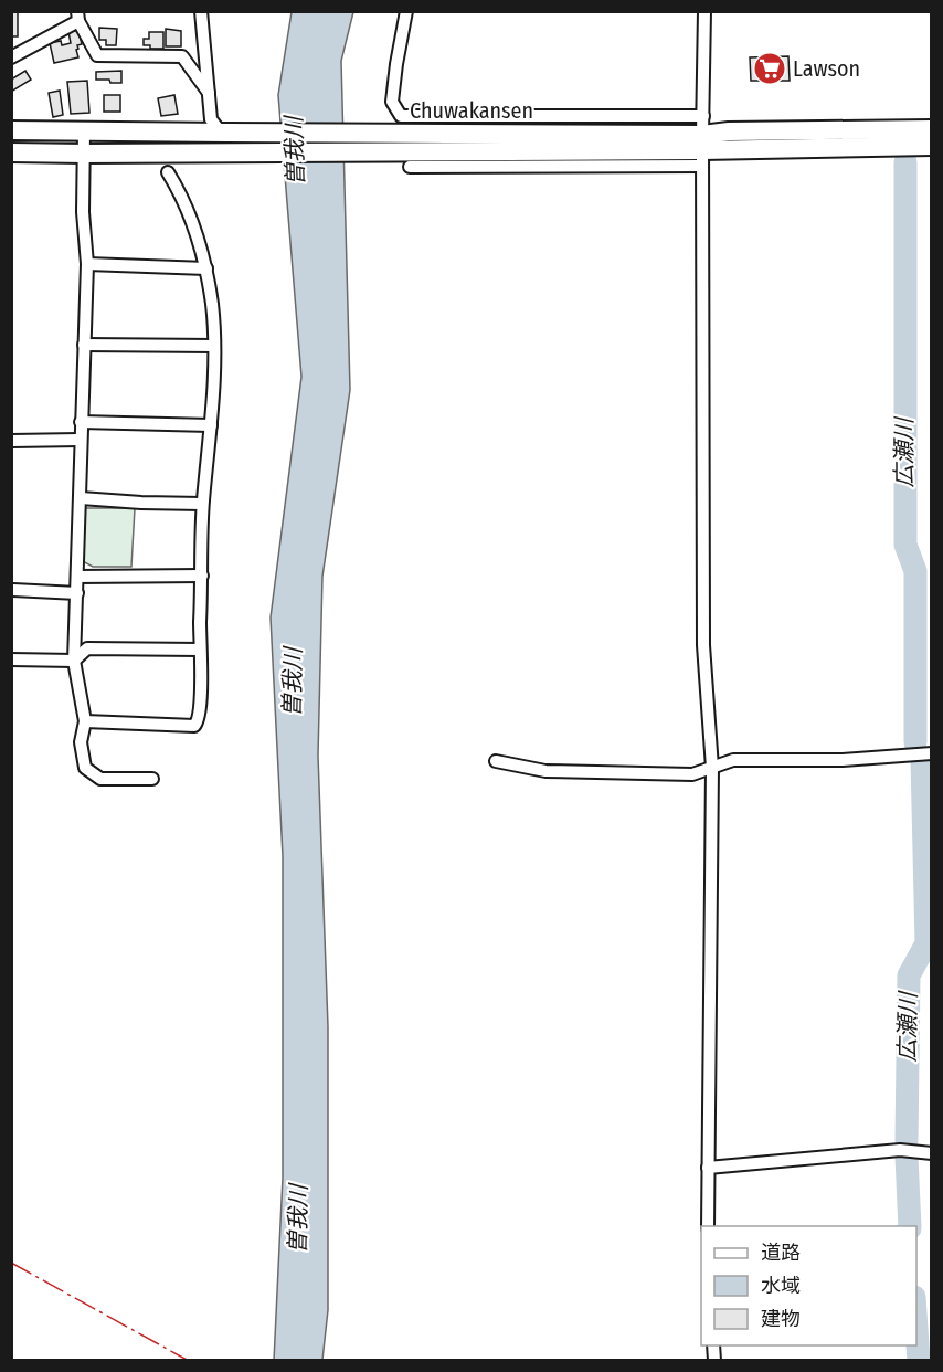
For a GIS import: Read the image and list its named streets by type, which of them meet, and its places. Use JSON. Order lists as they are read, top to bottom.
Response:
{
  "streets": {
    "main road": ["Chuwakansen"]
  },
  "water": ["曽我川", "広瀬川"],
  "places": {
    "supermarket": ["Lawson"]
  },
  "legend": ["道路", "水域", "建物"]
}
